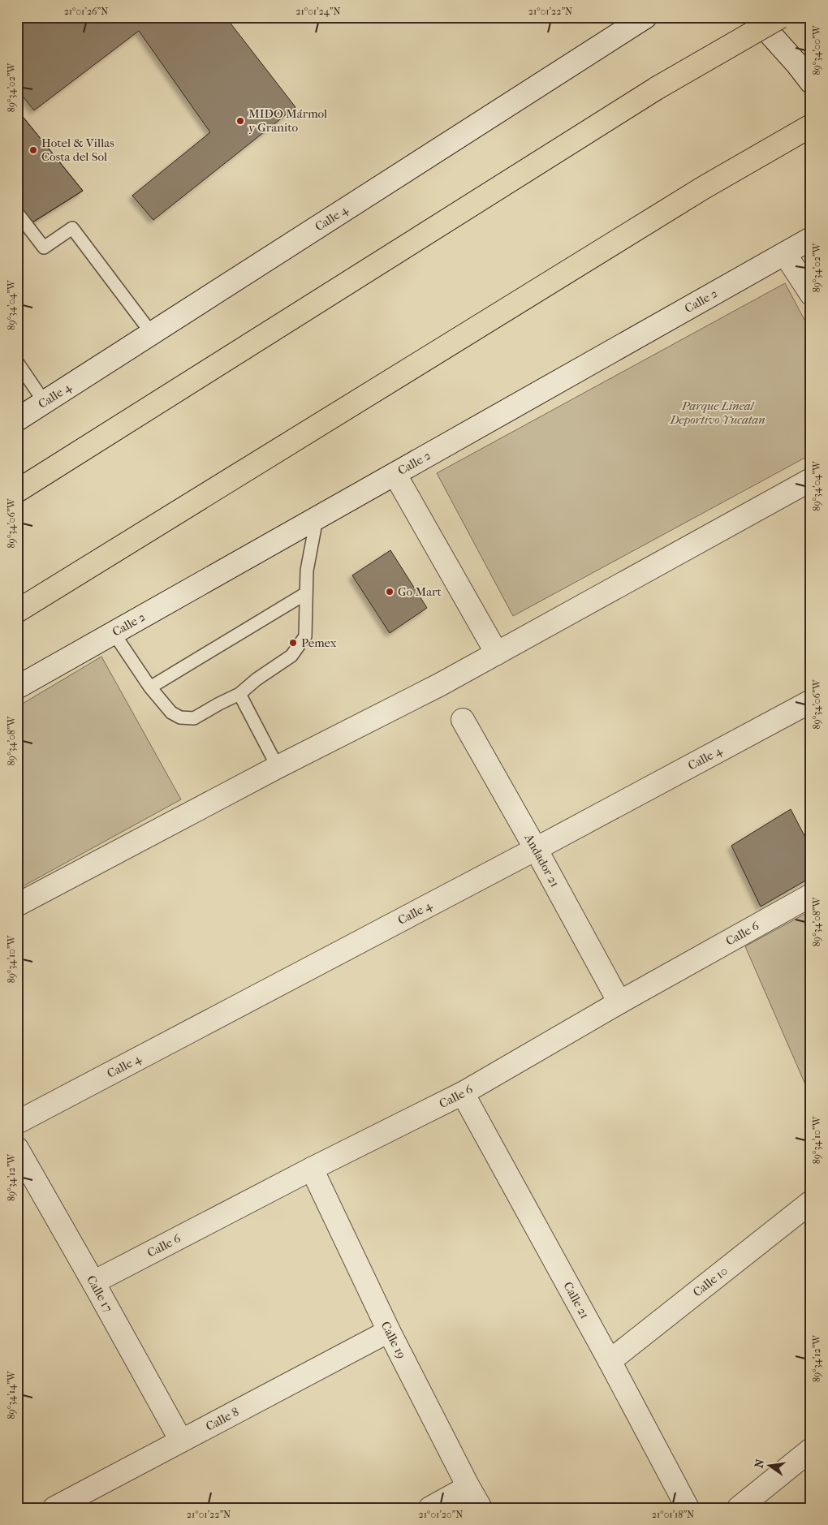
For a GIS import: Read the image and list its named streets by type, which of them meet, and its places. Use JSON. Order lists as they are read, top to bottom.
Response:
{
  "streets": {
    "street": [
      "Calle 4",
      "Calle 2",
      "Andador 21",
      "Calle 6",
      "Calle 10",
      "Calle 17",
      "Calle 21",
      "Calle 19",
      "Calle 8"
    ]
  },
  "crossings": [
    ["Calle 4", "Andador 21"],
    ["Andador 21", "Calle 6"],
    ["Calle 6", "Calle 17"],
    ["Calle 6", "Calle 21"],
    ["Calle 6", "Calle 19"],
    ["Calle 10", "Calle 21"],
    ["Calle 17", "Calle 8"],
    ["Calle 19", "Calle 8"]
  ],
  "parks": ["Parque Lineal Deportivo Yucatan"],
  "places": [
    "MIDO Mármol y Granito",
    "Hotel & Villas Costa del Sol",
    "Go Mart",
    "Pemex"
  ],
  "north": "left",
  "coordinates": [
    "21°01'26\"N",
    "21°01'24\"N",
    "21°01'22\"N",
    "89°34'00\"W",
    "89°34'02\"W",
    "89°34'04\"W",
    "89°34'06\"W",
    "89°34'08\"W",
    "89°34'10\"W",
    "89°34'12\"W",
    "89°34'14\"W",
    "21°01'20\"N",
    "21°01'18\"N"
  ]
}
